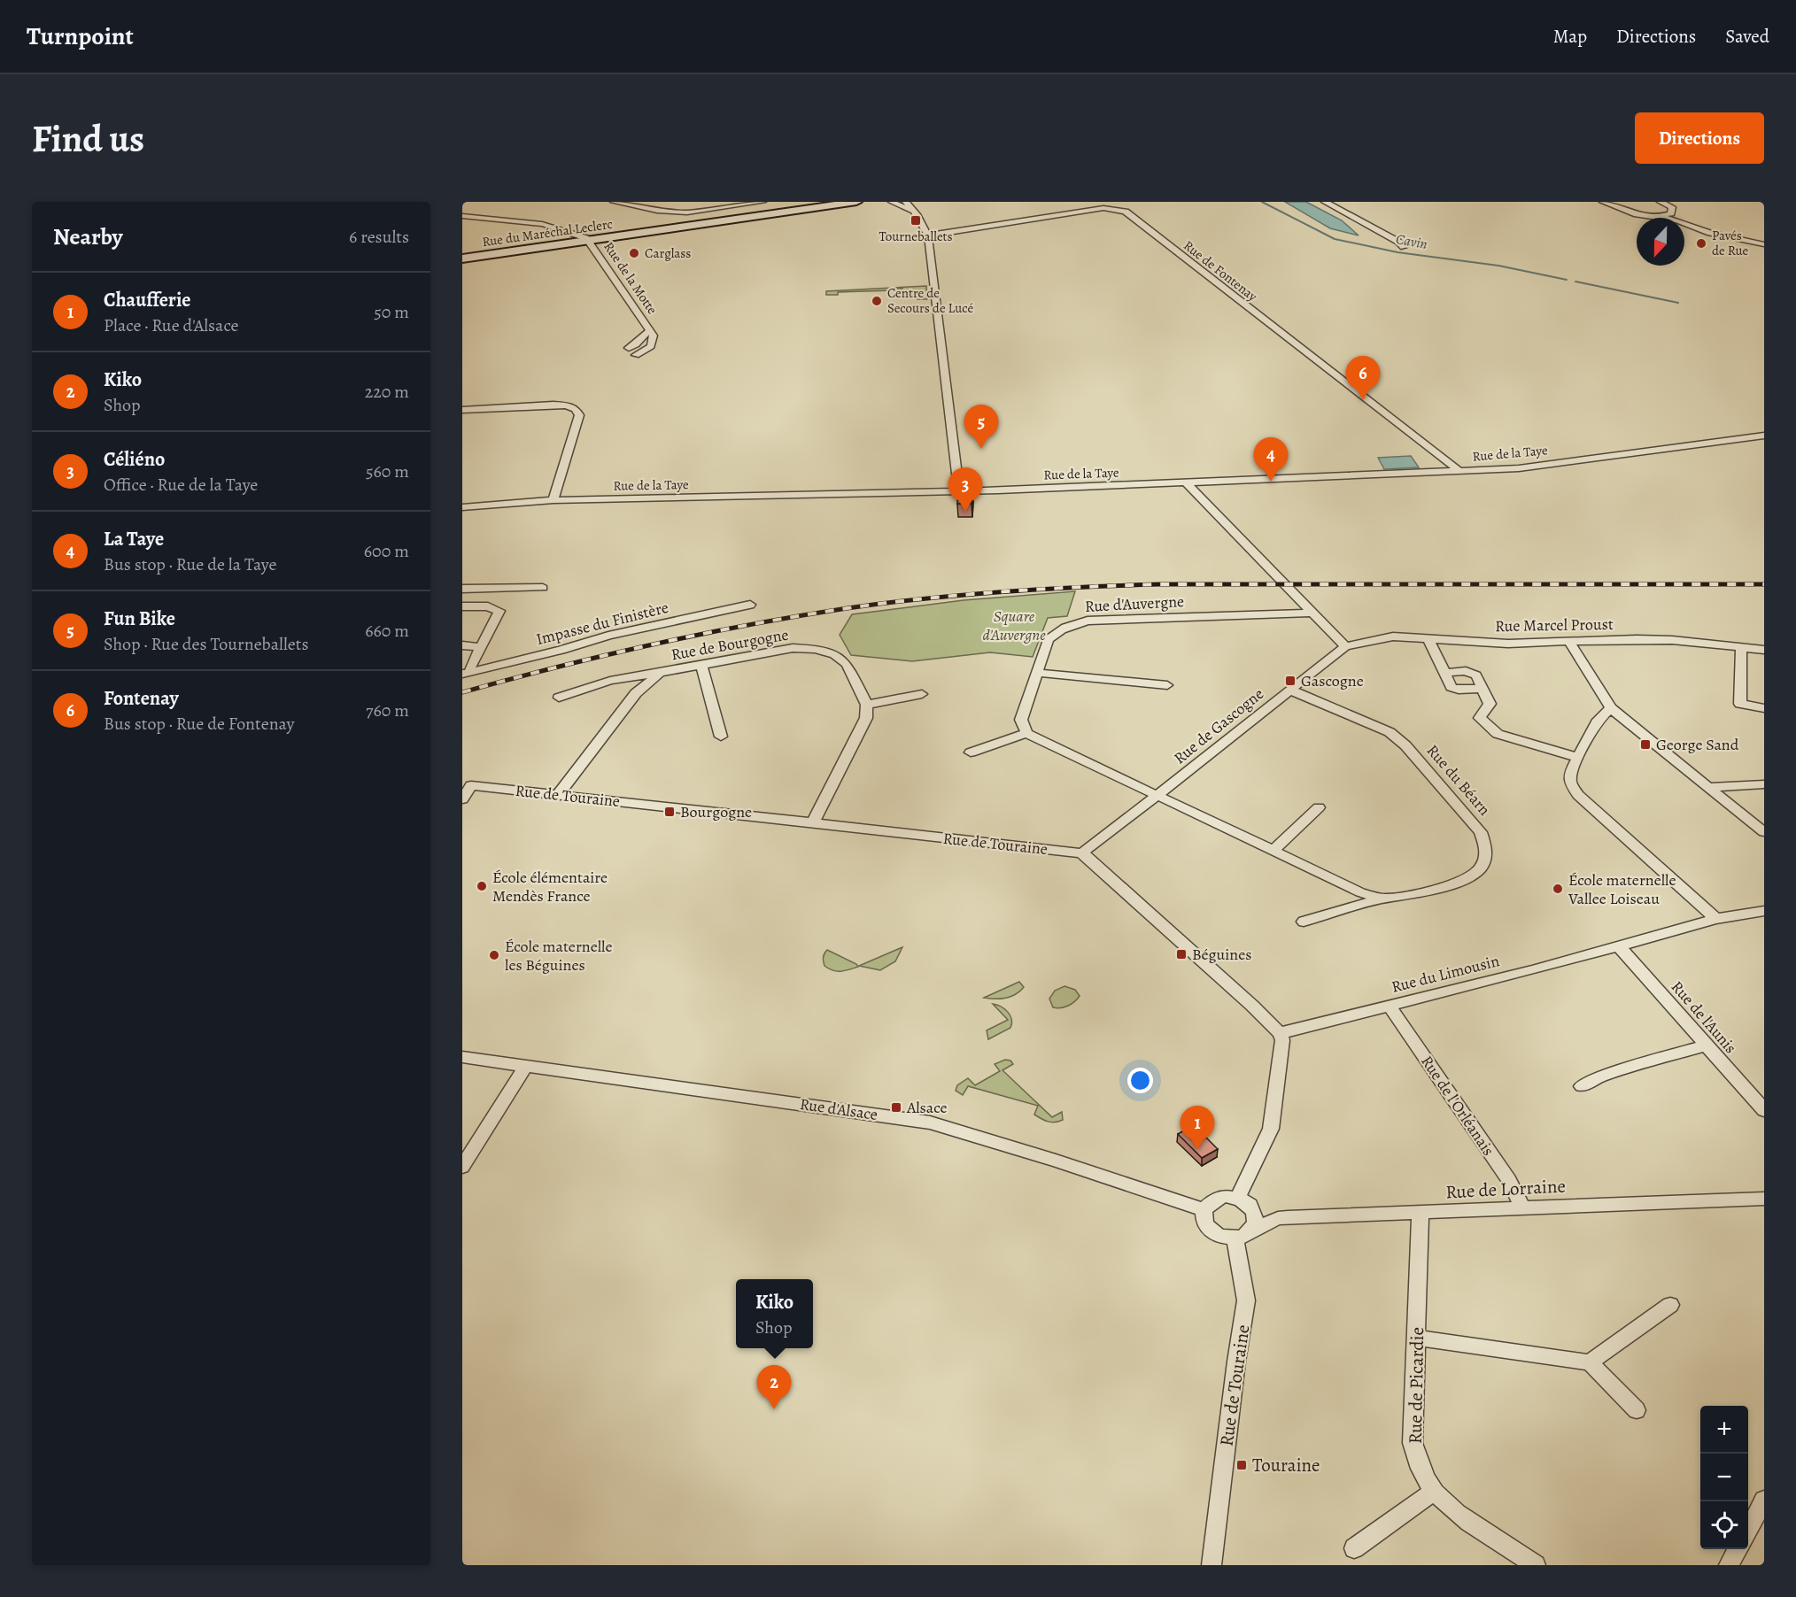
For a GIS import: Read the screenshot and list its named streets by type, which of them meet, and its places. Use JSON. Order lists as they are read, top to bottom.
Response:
{
  "streets": {
    "main road": ["Rue du Maréchal Leclerc"],
    "street": [
      "Rue de Fontenay",
      "Rue de la Motte",
      "Rue de la Taye",
      "Rue d'Auvergne",
      "Impasse du Finistère",
      "Rue Marcel Proust",
      "Rue de Bourgogne",
      "Rue de Gascogne",
      "Rue du Béarn",
      "Rue de Touraine",
      "Rue du Limousin",
      "Rue de l'Aunis",
      "Rue de l'Orléanais",
      "Rue d'Alsace",
      "Rue de Lorraine",
      "Rue de Picardie"
    ]
  },
  "crossings": [
    ["Rue du Maréchal Leclerc", "Rue de la Motte"],
    ["Rue de Fontenay", "Rue de la Taye"],
    ["Rue Marcel Proust", "Rue de Gascogne"],
    ["Rue de Bourgogne", "Rue de Touraine"],
    ["Rue de Gascogne", "Rue du Béarn"],
    ["Rue de Gascogne", "Rue de Touraine"],
    ["Rue de Touraine", "Rue d'Alsace"],
    ["Rue de Touraine", "Rue de Lorraine"],
    ["Rue du Limousin", "Rue de l'Aunis"],
    ["Rue du Limousin", "Rue de l'Orléanais"],
    ["Rue de l'Orléanais", "Rue de Lorraine"],
    ["Rue d'Alsace", "Rue de Lorraine"],
    ["Rue de Lorraine", "Rue de Picardie"]
  ],
  "water": ["Cavin"],
  "parks": ["Square d'Auvergne"],
  "places": {
    "transit": [
      "Tourneballets",
      "Gascogne",
      "George Sand",
      "Bourgogne",
      "Béguines",
      "Alsace",
      "Touraine"
    ],
    "other": [
      "Pavés de Rue",
      "Carglass",
      "Centre de Secours de Lucé",
      "École élémentaire Mendès France",
      "École maternelle Vallee Loiseau",
      "École maternelle les Béguines"
    ]
  },
  "north": "bottom",
  "page": {
    "header": "Turnpoint",
    "nav": ["Map", "Directions", "Saved"],
    "buttons": "Directions",
    "title": "Find us",
    "heading": ["Nearby", "6 results"],
    "list": [
      {
        "mark": "1",
        "name": "Chaufferie",
        "note": "Place · Rue d'Alsace",
        "value": "50 m"
      },
      {
        "mark": "2",
        "name": "Kiko",
        "note": "Shop",
        "value": "220 m"
      },
      {
        "mark": "3",
        "name": "Céliéno",
        "note": "Office · Rue de la Taye",
        "value": "560 m"
      },
      {
        "mark": "4",
        "name": "La Taye",
        "note": "Bus stop · Rue de la Taye",
        "value": "600 m"
      },
      {
        "mark": "5",
        "name": "Fun Bike",
        "note": "Shop · Rue des Tourneballets",
        "value": "660 m"
      },
      {
        "mark": "6",
        "name": "Fontenay",
        "note": "Bus stop · Rue de Fontenay",
        "value": "760 m"
      }
    ],
    "pins": [
      "6",
      "5",
      "4",
      "3",
      "1",
      "2"
    ],
    "popup": ["Kiko", "Shop"],
    "map_buttons": ["+", "−"]
  }
}
